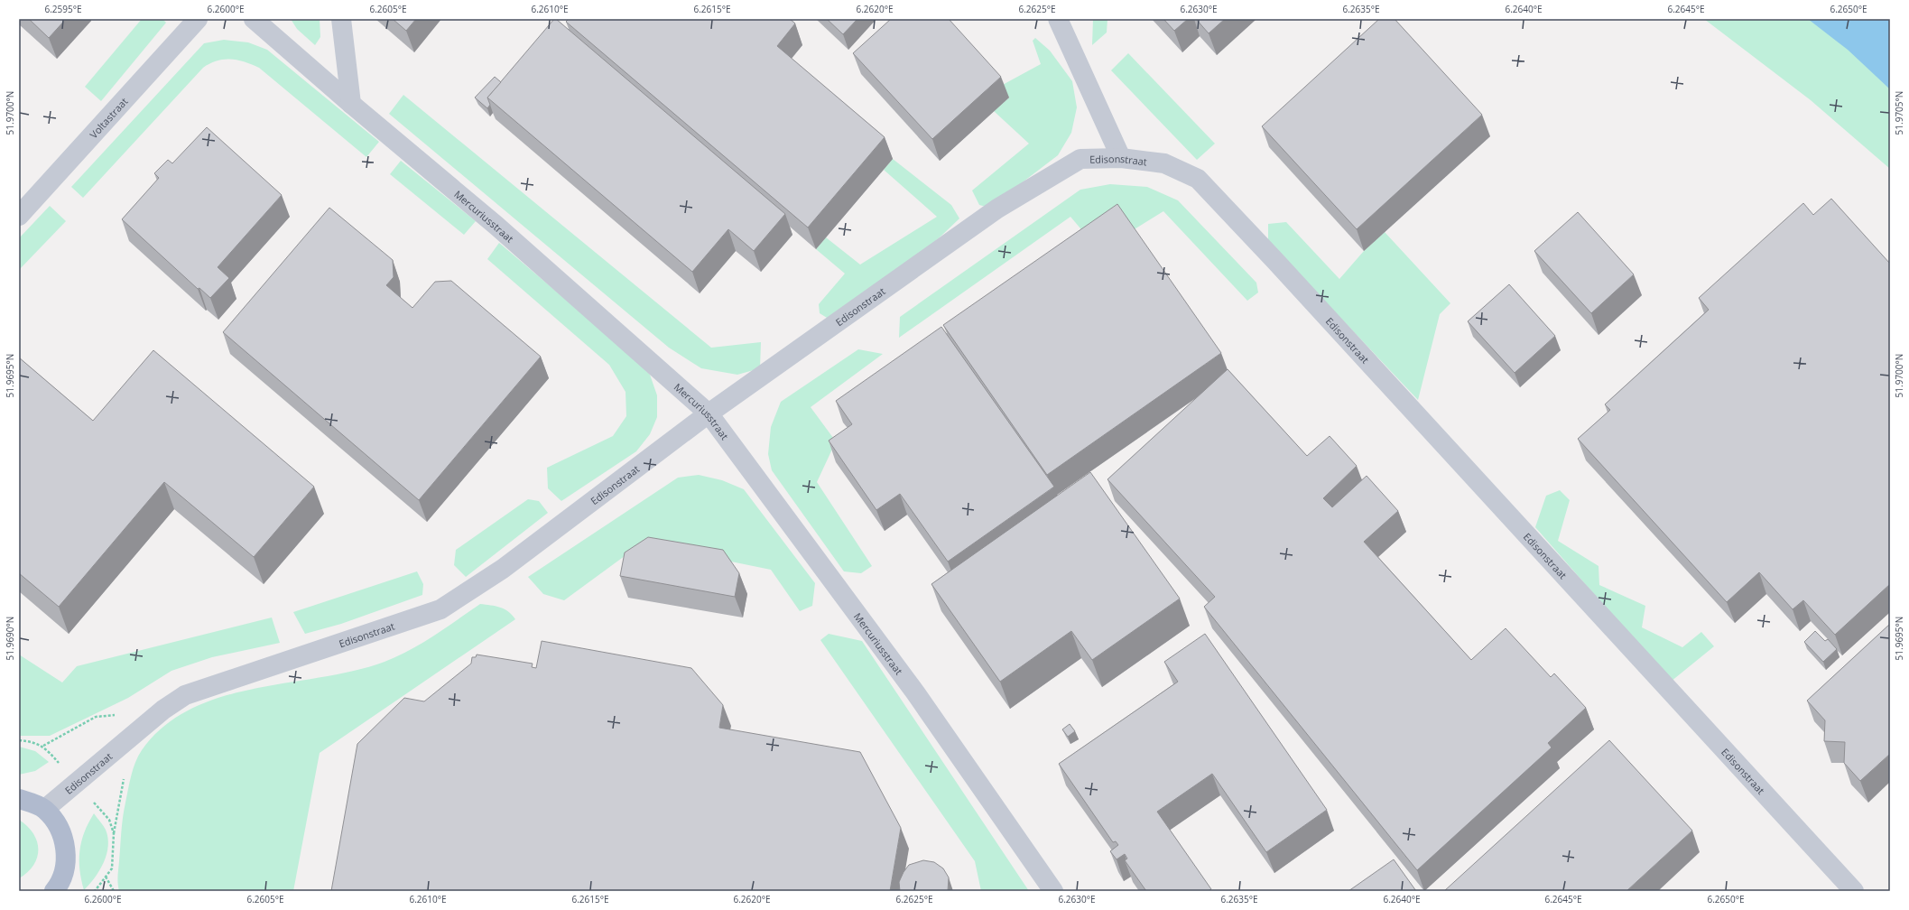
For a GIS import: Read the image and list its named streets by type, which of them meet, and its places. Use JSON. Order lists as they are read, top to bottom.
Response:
{
  "streets": {
    "street": ["Voltastraat", "Edisonstraat", "Mercuriusstraat"]
  },
  "crossings": [
    ["Edisonstraat", "Mercuriusstraat"]
  ],
  "coordinates": [
    "6.2595°E",
    "6.2600°E",
    "6.2605°E",
    "6.2610°E",
    "6.2615°E",
    "6.2620°E",
    "6.2625°E",
    "6.2630°E",
    "6.2635°E",
    "6.2640°E",
    "6.2645°E",
    "6.2650°E",
    "51.9700°N",
    "51.9705°N",
    "51.9695°N",
    "51.9690°N"
  ]
}
